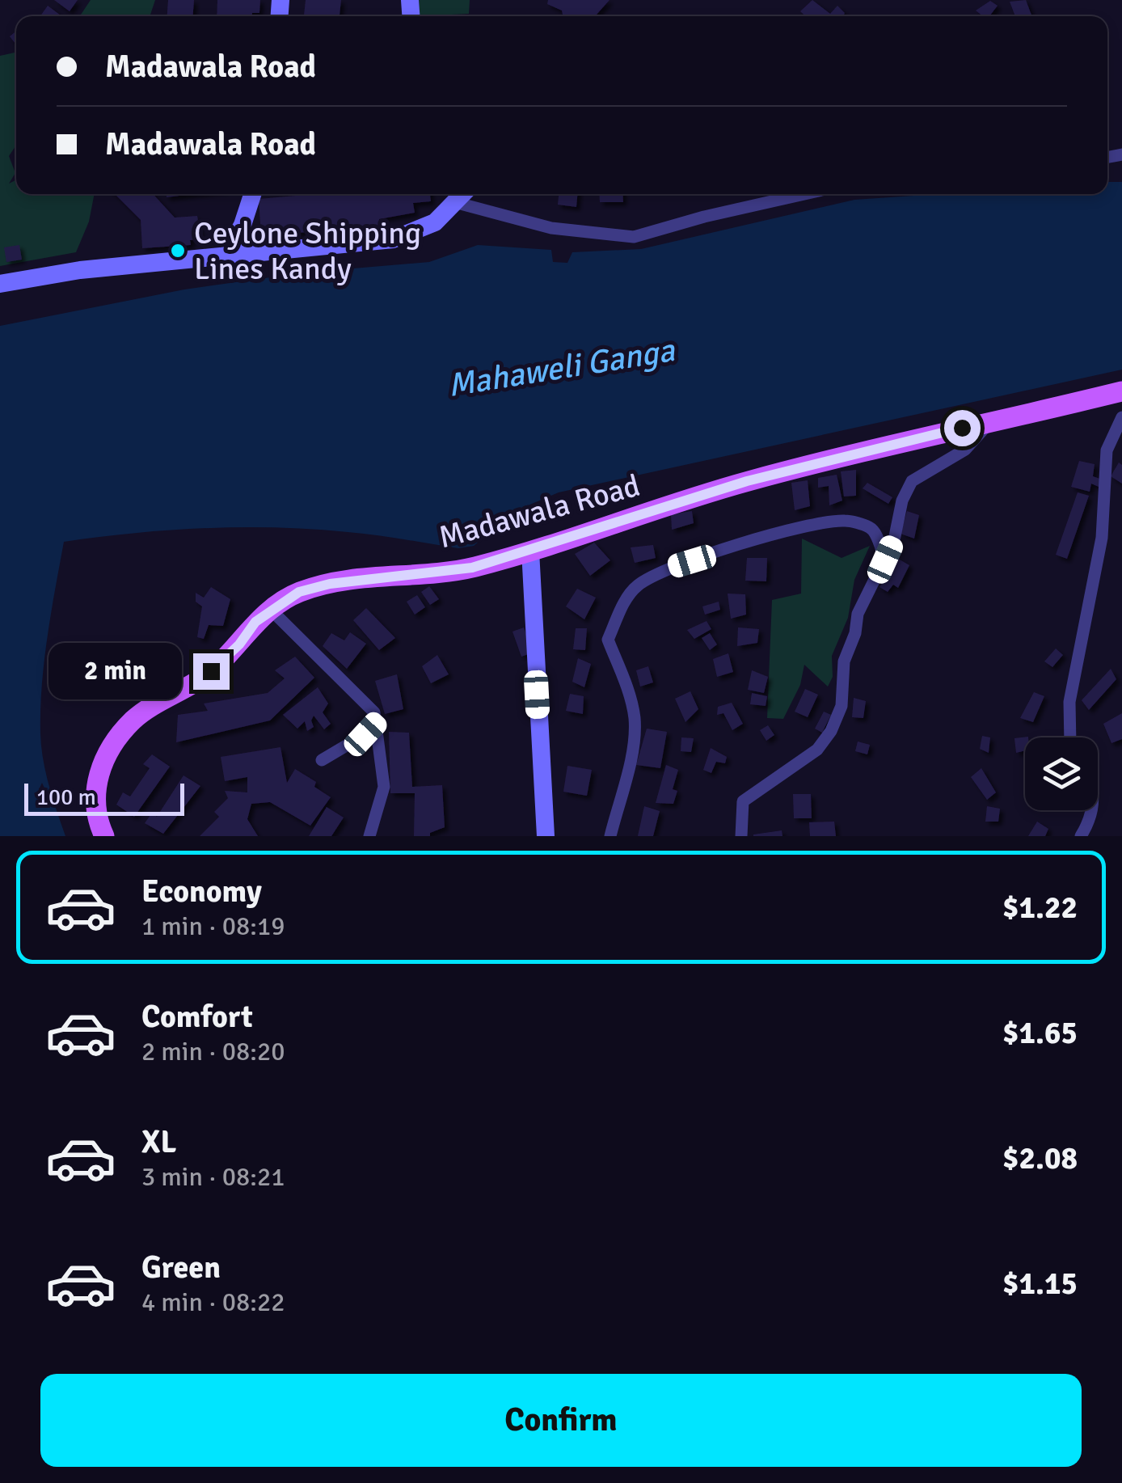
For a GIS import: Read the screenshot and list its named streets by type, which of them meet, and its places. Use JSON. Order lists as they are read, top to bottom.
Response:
{
  "streets": {
    "main road": ["Madawala Road"]
  },
  "water": ["Mahaweli Ganga"],
  "places": ["Ceylone Shipping Lines Kandy"],
  "scale_bar": "100 m",
  "page": {
    "banner": ["Madawala Road", "Madawala Road"],
    "bubble": "2 min",
    "scale": "100 m",
    "list": [
      {
        "name": "Economy",
        "note": "1 min · 08:19",
        "value": "$1.22"
      },
      {
        "name": "Comfort",
        "note": "2 min · 08:20",
        "value": "$1.65"
      },
      {
        "name": "XL",
        "note": "3 min · 08:21",
        "value": "$2.08"
      },
      {
        "name": "Green",
        "note": "4 min · 08:22",
        "value": "$1.15"
      }
    ],
    "buttons": "Confirm"
  }
}
